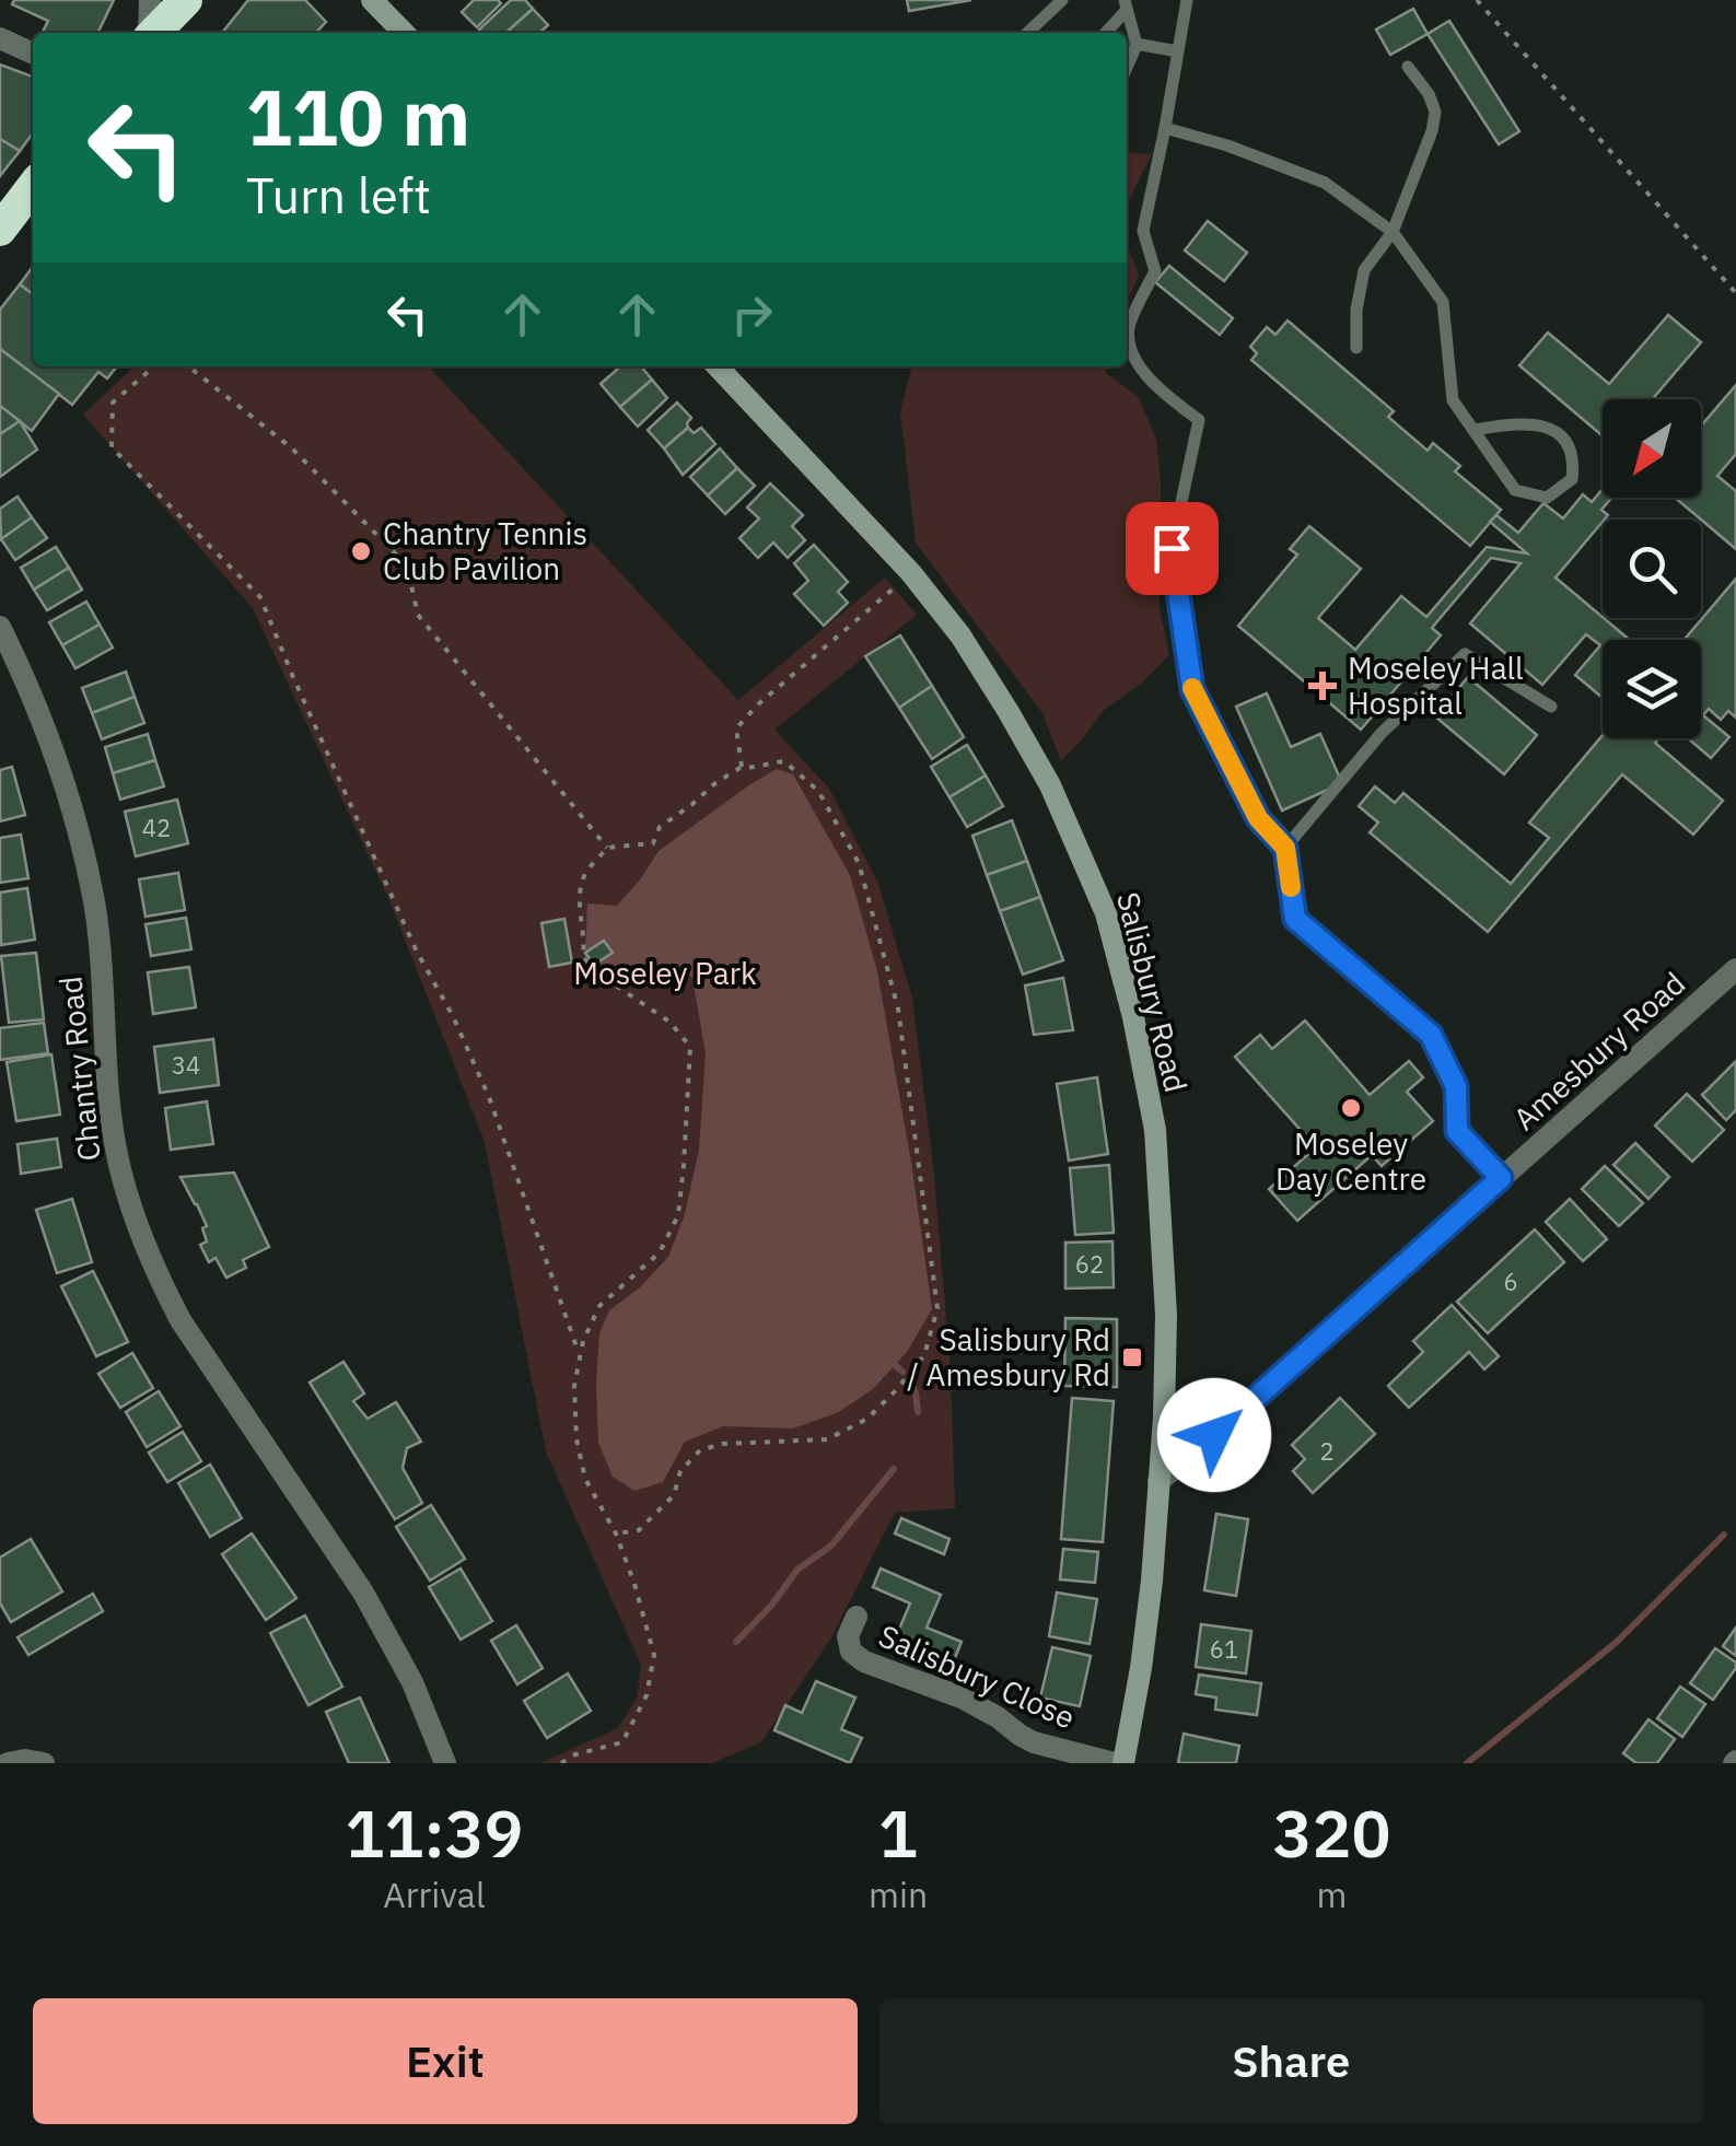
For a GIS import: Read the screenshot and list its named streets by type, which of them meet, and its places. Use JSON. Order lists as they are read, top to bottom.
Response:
{
  "streets": {
    "main road": ["Salisbury Road"],
    "street": ["Amesbury Road", "Chantry Road", "Salisbury Close"]
  },
  "crossings": [
    ["Salisbury Road", "Amesbury Road"]
  ],
  "parks": ["Moseley Park"],
  "places": {
    "other": ["Chantry Tennis Club Pavilion", "Moseley Day Centre"],
    "health": ["Moseley Hall Hospital"],
    "transit": ["Salisbury Rd / Amesbury Rd"]
  },
  "house_numbers": [
    "42",
    "34",
    "62",
    "6",
    "2",
    "61"
  ],
  "north": "bottom left",
  "page": {
    "turn": ["110 m", "Turn left"],
    "eta": [
      "11:39",
      "Arrival",
      "1",
      "min",
      "320",
      "m"
    ],
    "buttons": ["Exit", "Share"]
  }
}
